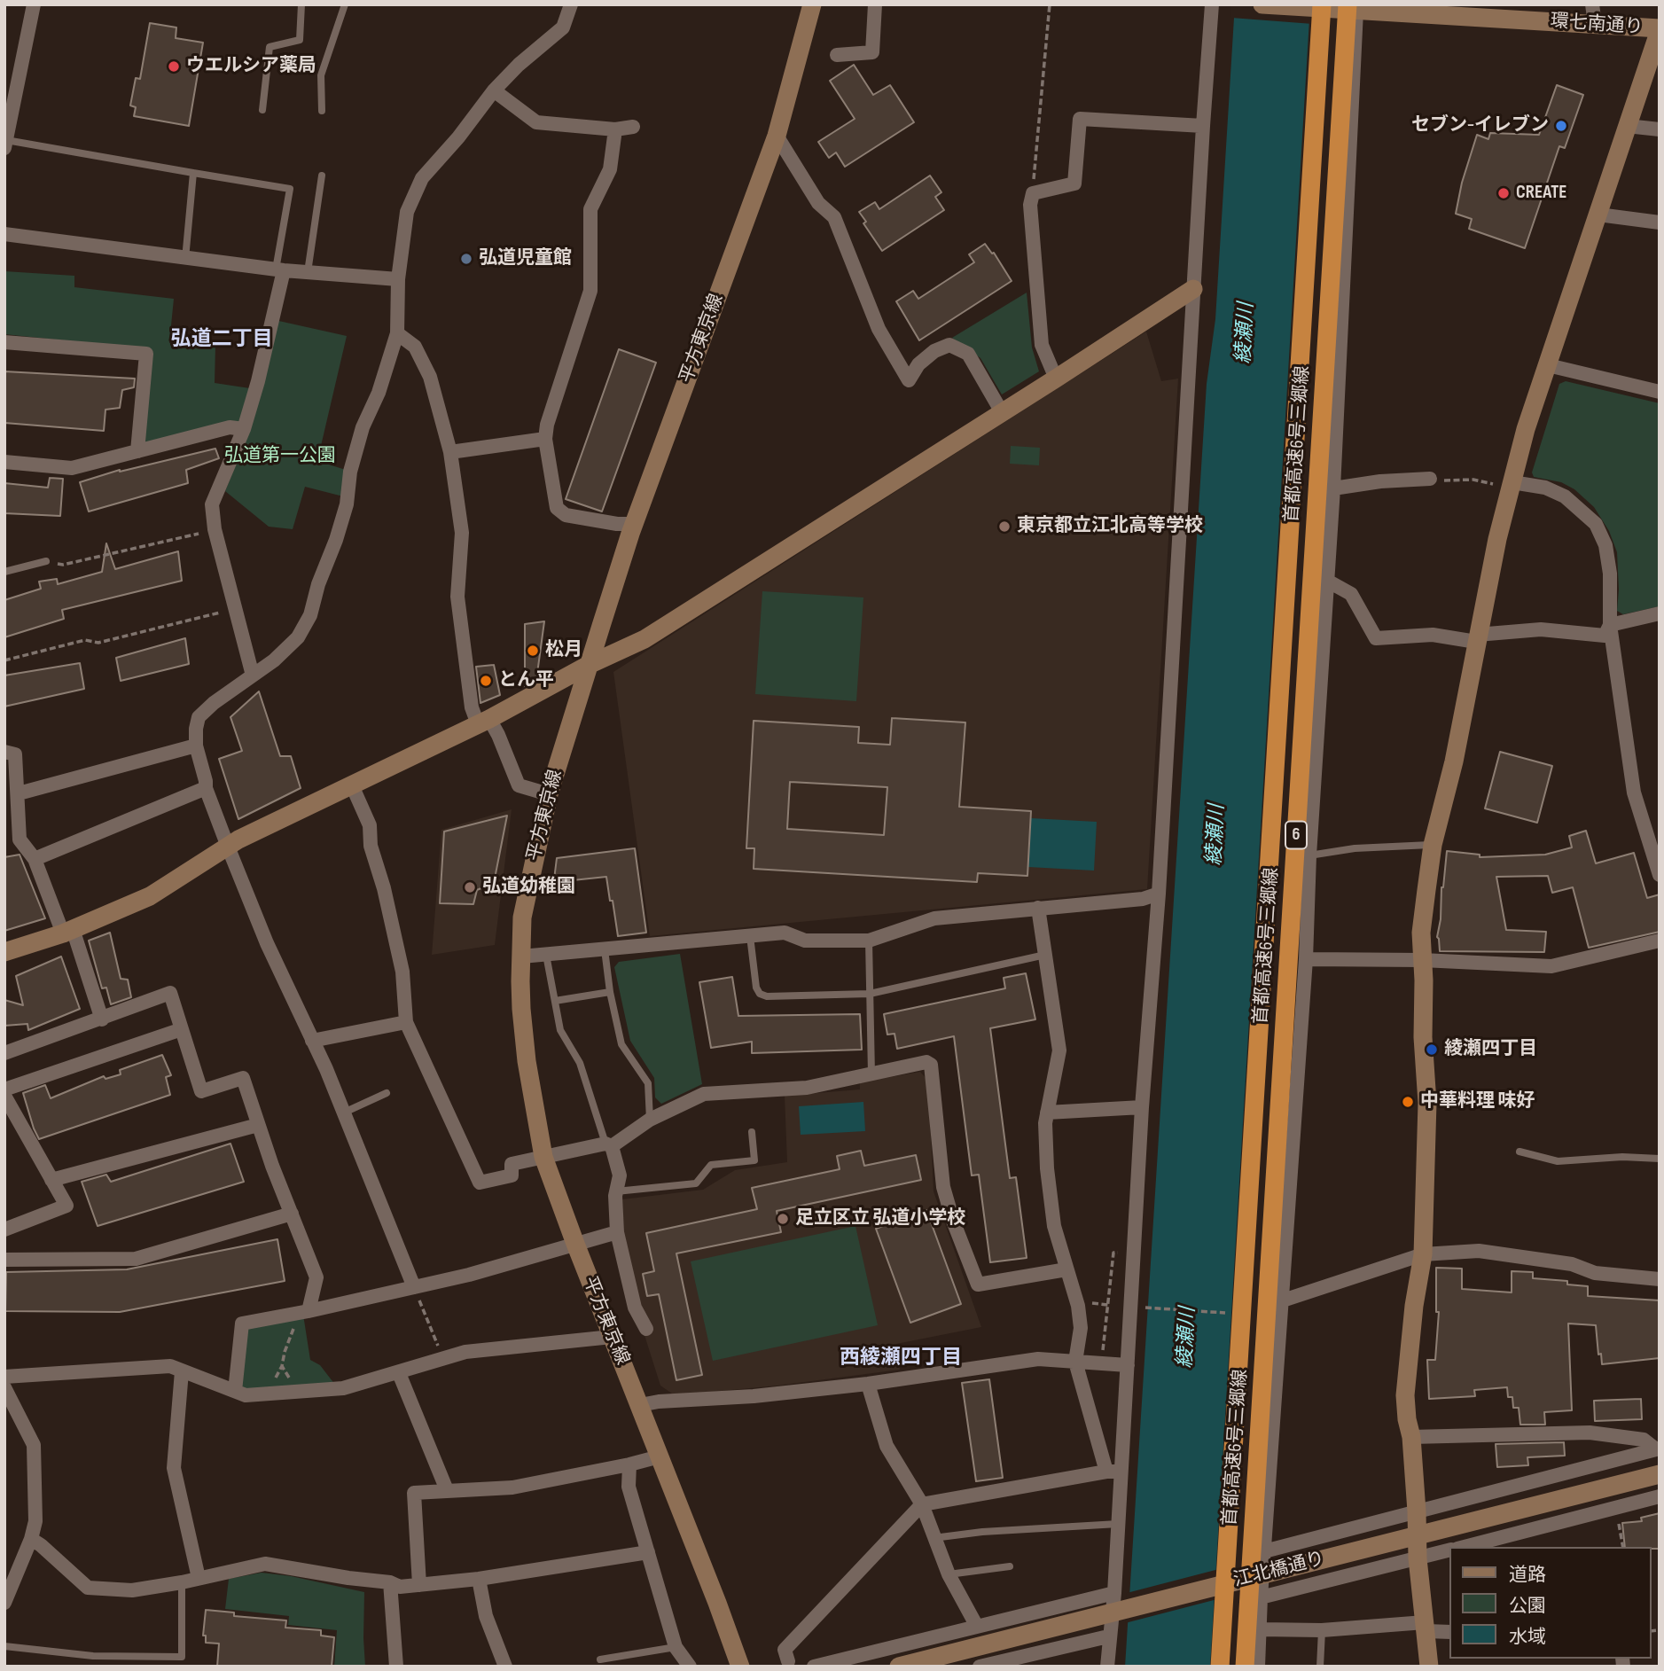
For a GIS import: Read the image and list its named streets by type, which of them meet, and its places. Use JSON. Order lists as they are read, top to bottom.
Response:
{
  "streets": {
    "highway": ["首都高速6号三郷線", "6"],
    "street": ["環七南通り", "平方東京線", "江北橋通り"]
  },
  "crossings": [
    ["環七南通り", "首都高速6号三郷線"]
  ],
  "districts": ["弘道二丁目", "西綾瀬四丁目"],
  "water": ["綾瀬川"],
  "parks": ["弘道第一公園"],
  "places": [
    "ウエルシア薬局",
    "セブン-イレブン",
    "CREATE",
    "弘道児童館",
    "東京都立江北高等学校",
    "松月",
    "とん平",
    "弘道幼稚園",
    "綾瀬四丁目",
    "中華料理 味好",
    "足立区立 弘道小学校"
  ],
  "legend": ["道路", "公園", "水域"]
}
